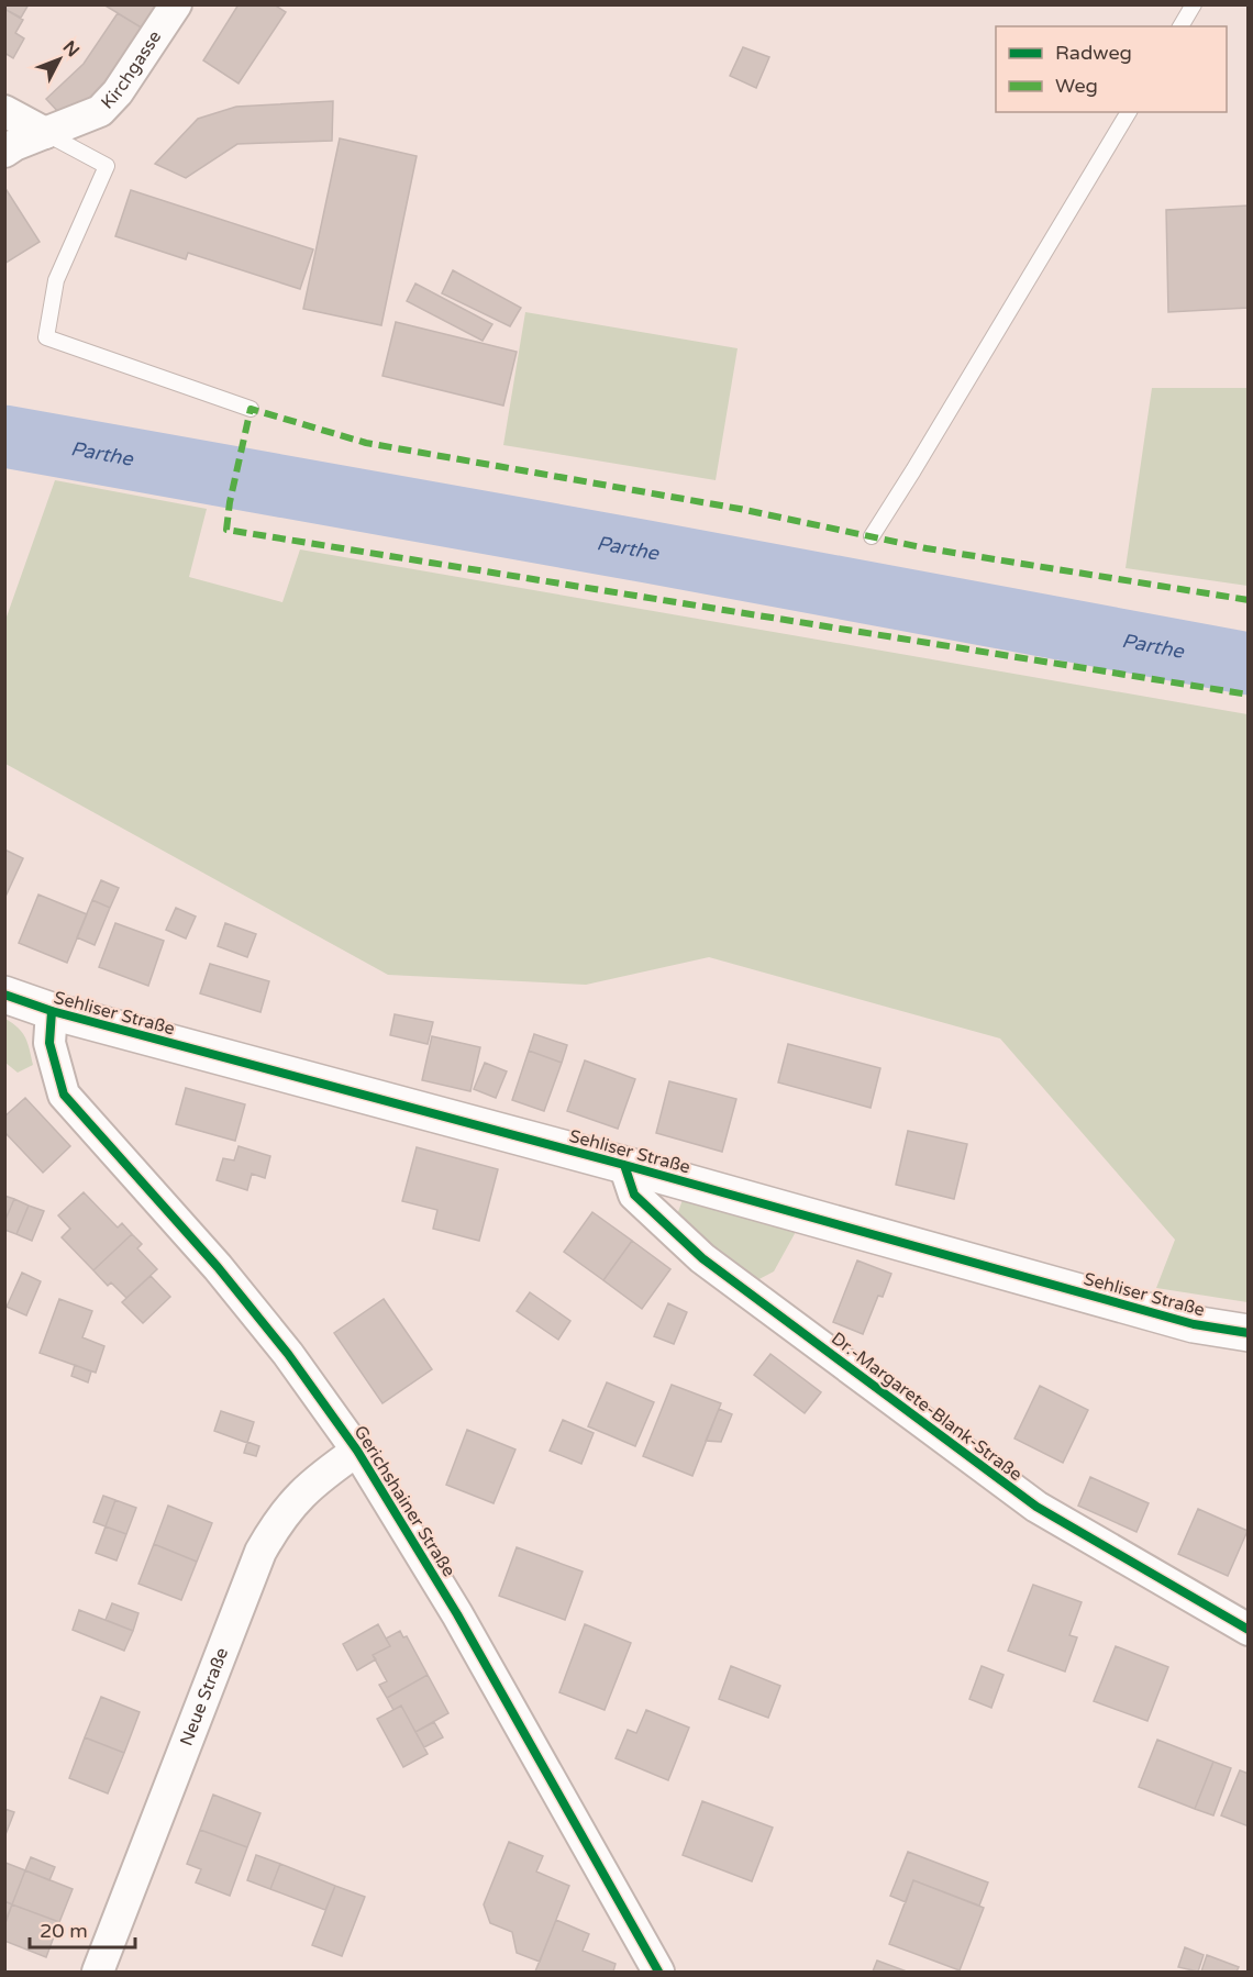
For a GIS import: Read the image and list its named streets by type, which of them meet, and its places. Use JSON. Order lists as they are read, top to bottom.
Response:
{
  "streets": {
    "street": [
      "Kirchgasse",
      "Sehliser Straße",
      "Dr.-Margarete-Blank-Straße",
      "Gerichshainer Straße",
      "Neue Straße"
    ]
  },
  "crossings": [
    ["Sehliser Straße", "Dr.-Margarete-Blank-Straße"],
    ["Sehliser Straße", "Gerichshainer Straße"],
    ["Gerichshainer Straße", "Neue Straße"]
  ],
  "water": ["Parthe"],
  "legend": ["Radweg", "Weg"],
  "scale_bar": "20 m",
  "north": "top right"
}
